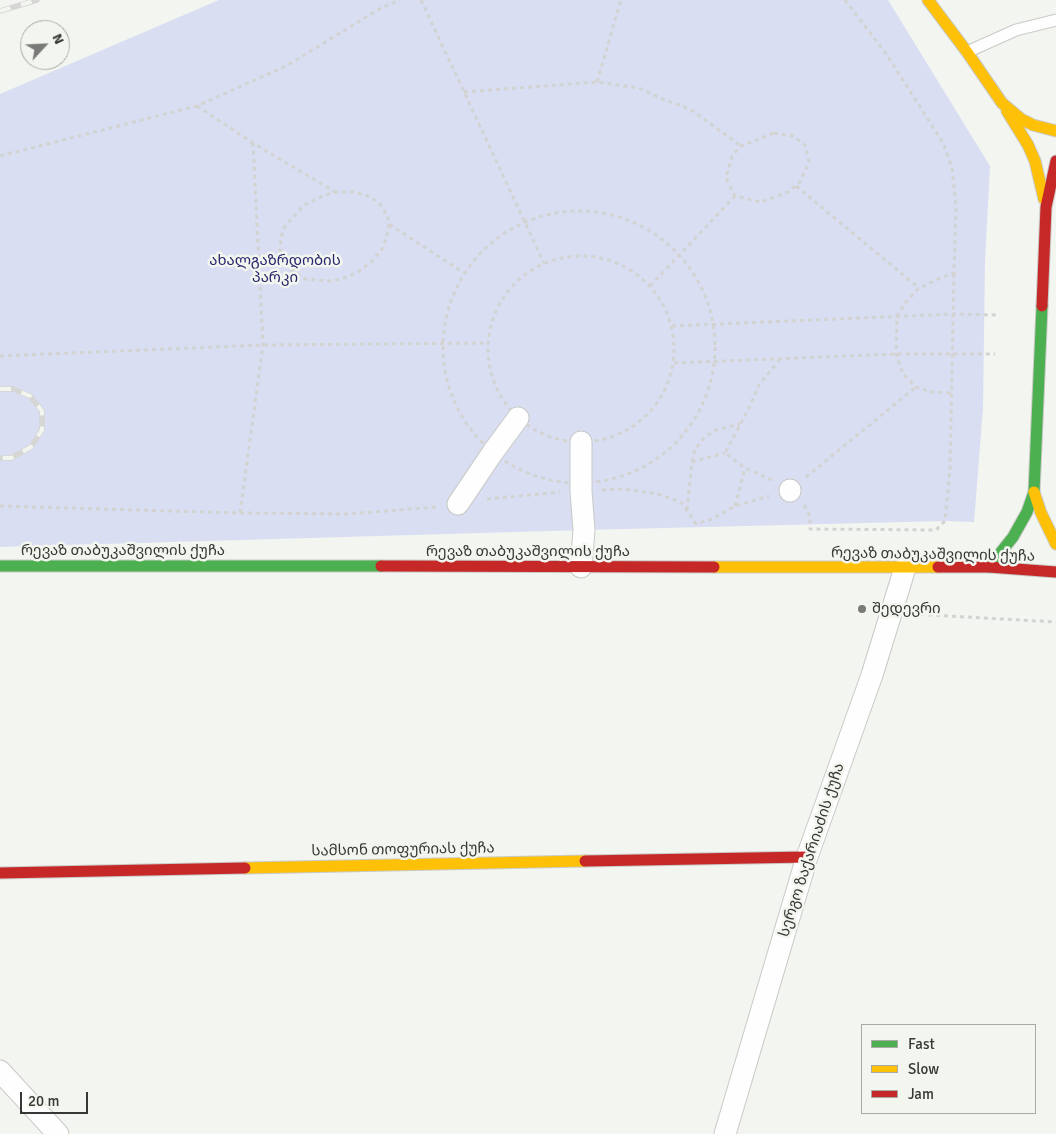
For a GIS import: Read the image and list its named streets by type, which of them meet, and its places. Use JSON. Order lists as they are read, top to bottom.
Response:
{
  "streets": {
    "main road": ["რევაზ თაბუკაშვილის ქუჩა", "სამსონ თოფურიას ქუჩა"],
    "street": ["სერგო ზაქარიაძის ქუჩა"]
  },
  "crossings": [
    ["რევაზ თაბუკაშვილის ქუჩა", "სერგო ზაქარიაძის ქუჩა"],
    ["სამსონ თოფურიას ქუჩა", "სერგო ზაქარიაძის ქუჩა"]
  ],
  "parks": ["ახალგაზრდობის პარკი"],
  "places": ["შედევრი"],
  "legend": ["Fast", "Slow", "Jam"],
  "scale_bar": "20 m",
  "north": "top right"
}
